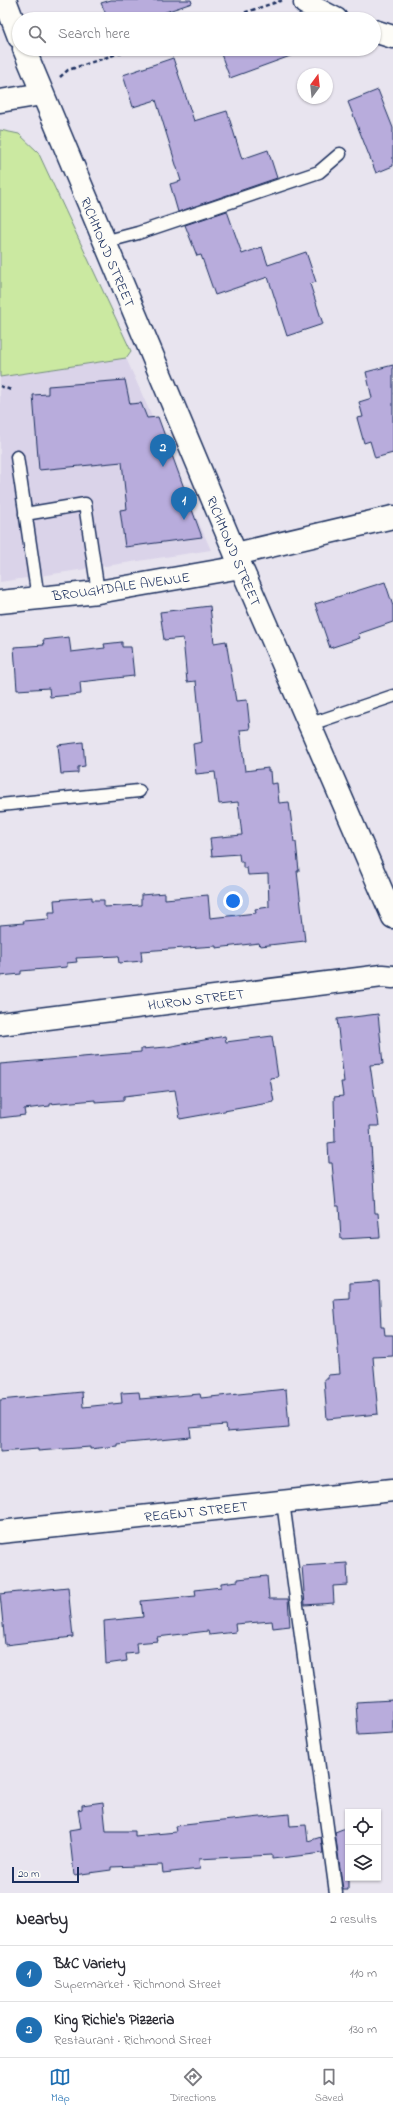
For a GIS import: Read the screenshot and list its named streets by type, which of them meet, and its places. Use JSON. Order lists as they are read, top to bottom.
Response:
{
  "streets": {
    "street": [
      "RICHMOND STREET",
      "BROUGHDALE AVENUE",
      "HURON STREET",
      "REGENT STREET"
    ]
  },
  "crossings": [
    ["RICHMOND STREET", "BROUGHDALE AVENUE"]
  ],
  "scale_bar": "20 m",
  "north": "top",
  "page": {
    "search": "Search here",
    "pins": ["2", "1"],
    "scale": "20 m",
    "heading": ["Nearby", "2 results"],
    "list": [
      {
        "mark": "1",
        "name": "B&C Variety",
        "note": "Supermarket · Richmond Street",
        "value": "110 m"
      },
      {
        "mark": "2",
        "name": "King Richie's Pizzeria",
        "note": "Restaurant · Richmond Street",
        "value": "130 m"
      }
    ],
    "nav": ["Map", "Directions", "Saved"]
  }
}
